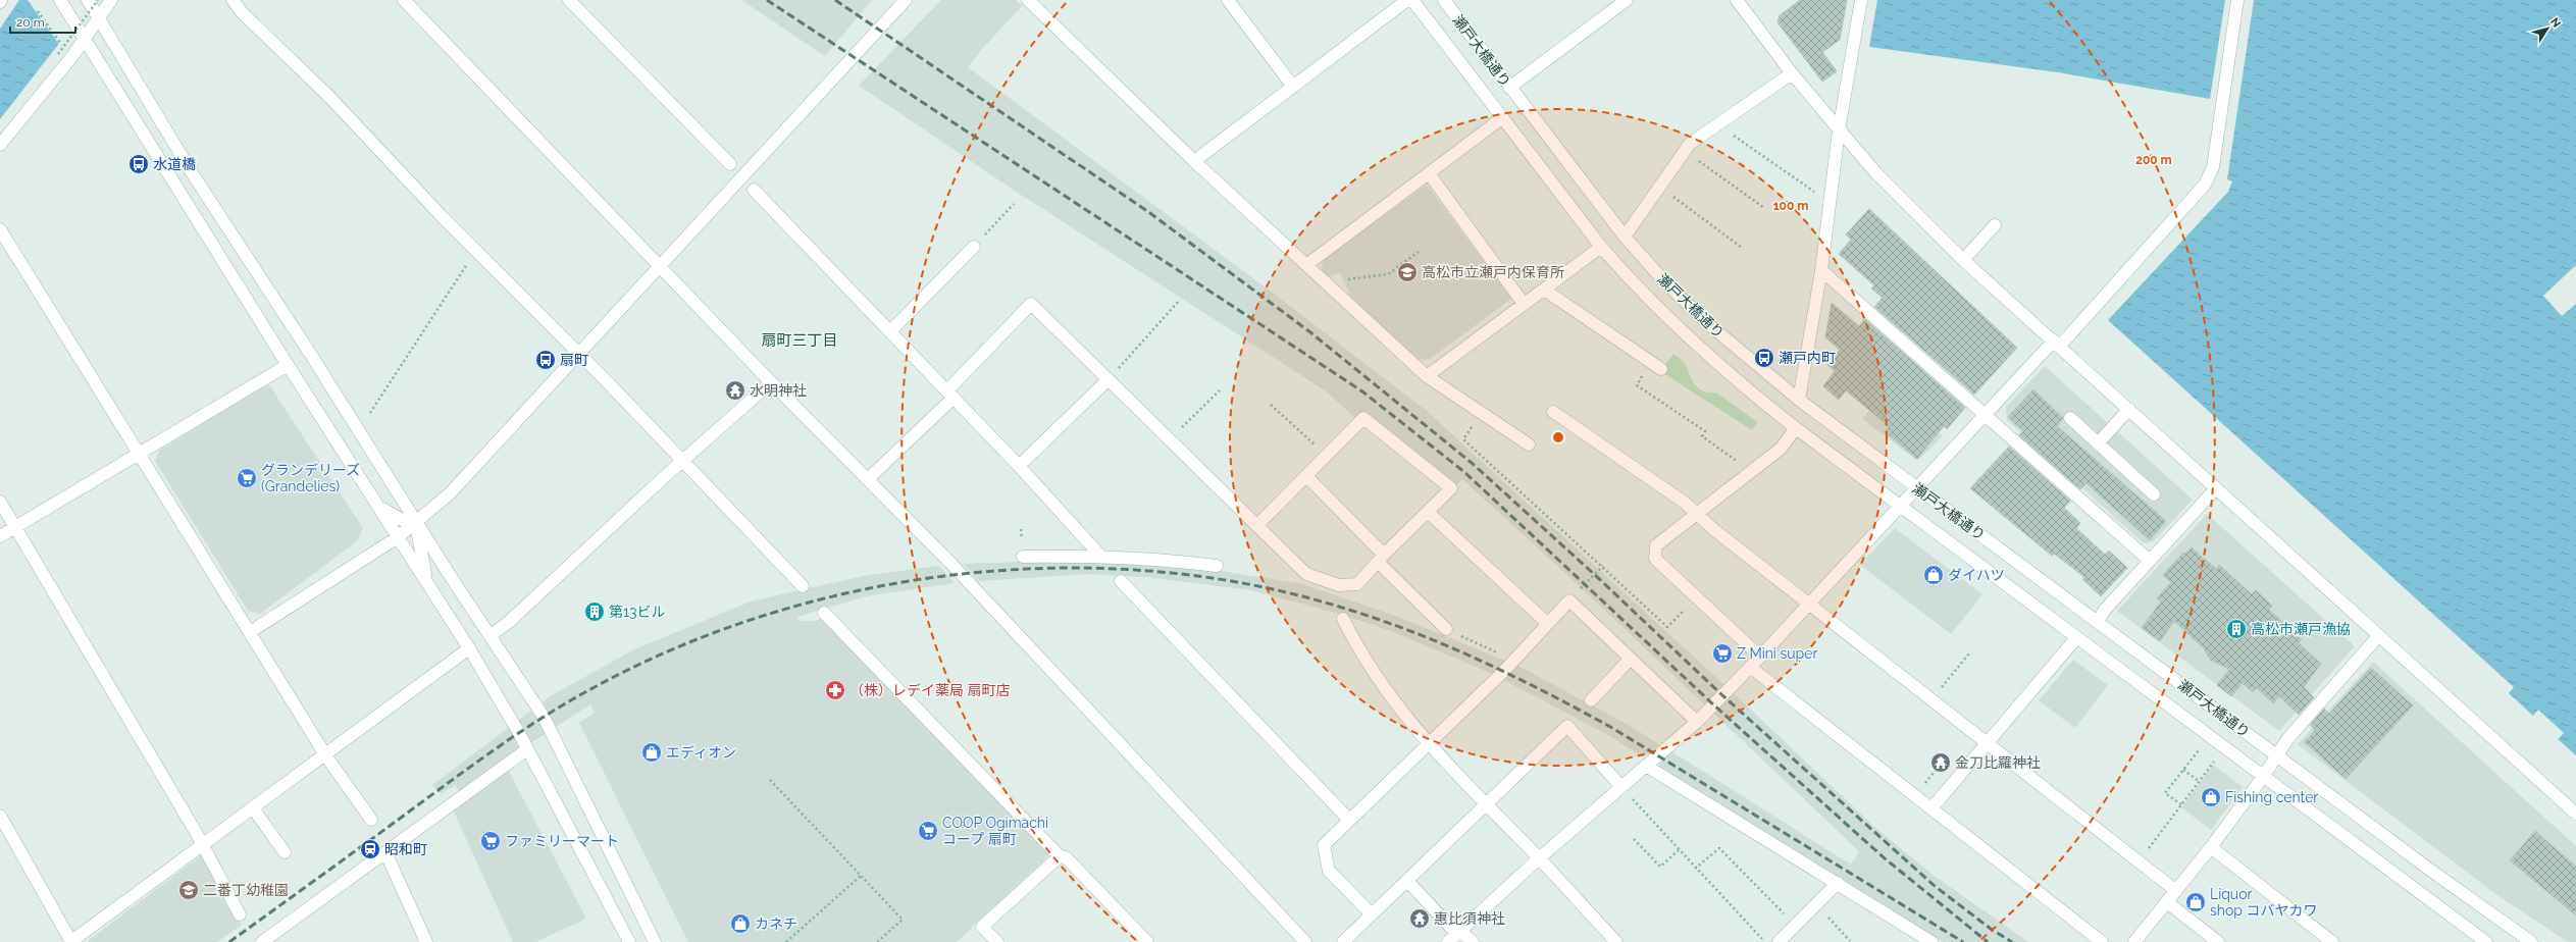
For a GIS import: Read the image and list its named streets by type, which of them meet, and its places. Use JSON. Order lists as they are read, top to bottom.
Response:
{
  "streets": {
    "street": ["瀬戸大橋通り"]
  },
  "districts": ["扇町三丁目"],
  "places": {
    "bus stop": ["水道橋", "瀬戸内町", "扇町"],
    "school or university": ["高松市立瀬戸内保育所", "二番丁幼稚園"],
    "temple": ["水明神社", "金刀比羅神社", "惠比須神社"],
    "supermarket": [
      "グランデリーズ (Grandelies)",
      "Z Mini super",
      "COOP Ogimachi コープ 扇町",
      "ファミリーマート"
    ],
    "shop": [
      "ダイハツ",
      "エディオン",
      "Fishing center",
      "Liquor shop コバヤカワ",
      "カネチ"
    ],
    "building": ["第13ビル", "高松市瀬戸漁協"],
    "pharmacy": ["（株）レデイ薬局 扇町店"],
    "station": ["昭和町"]
  },
  "scale_bar": "20 m",
  "north": "top right",
  "rings": ["200 m", "100 m"]
}
